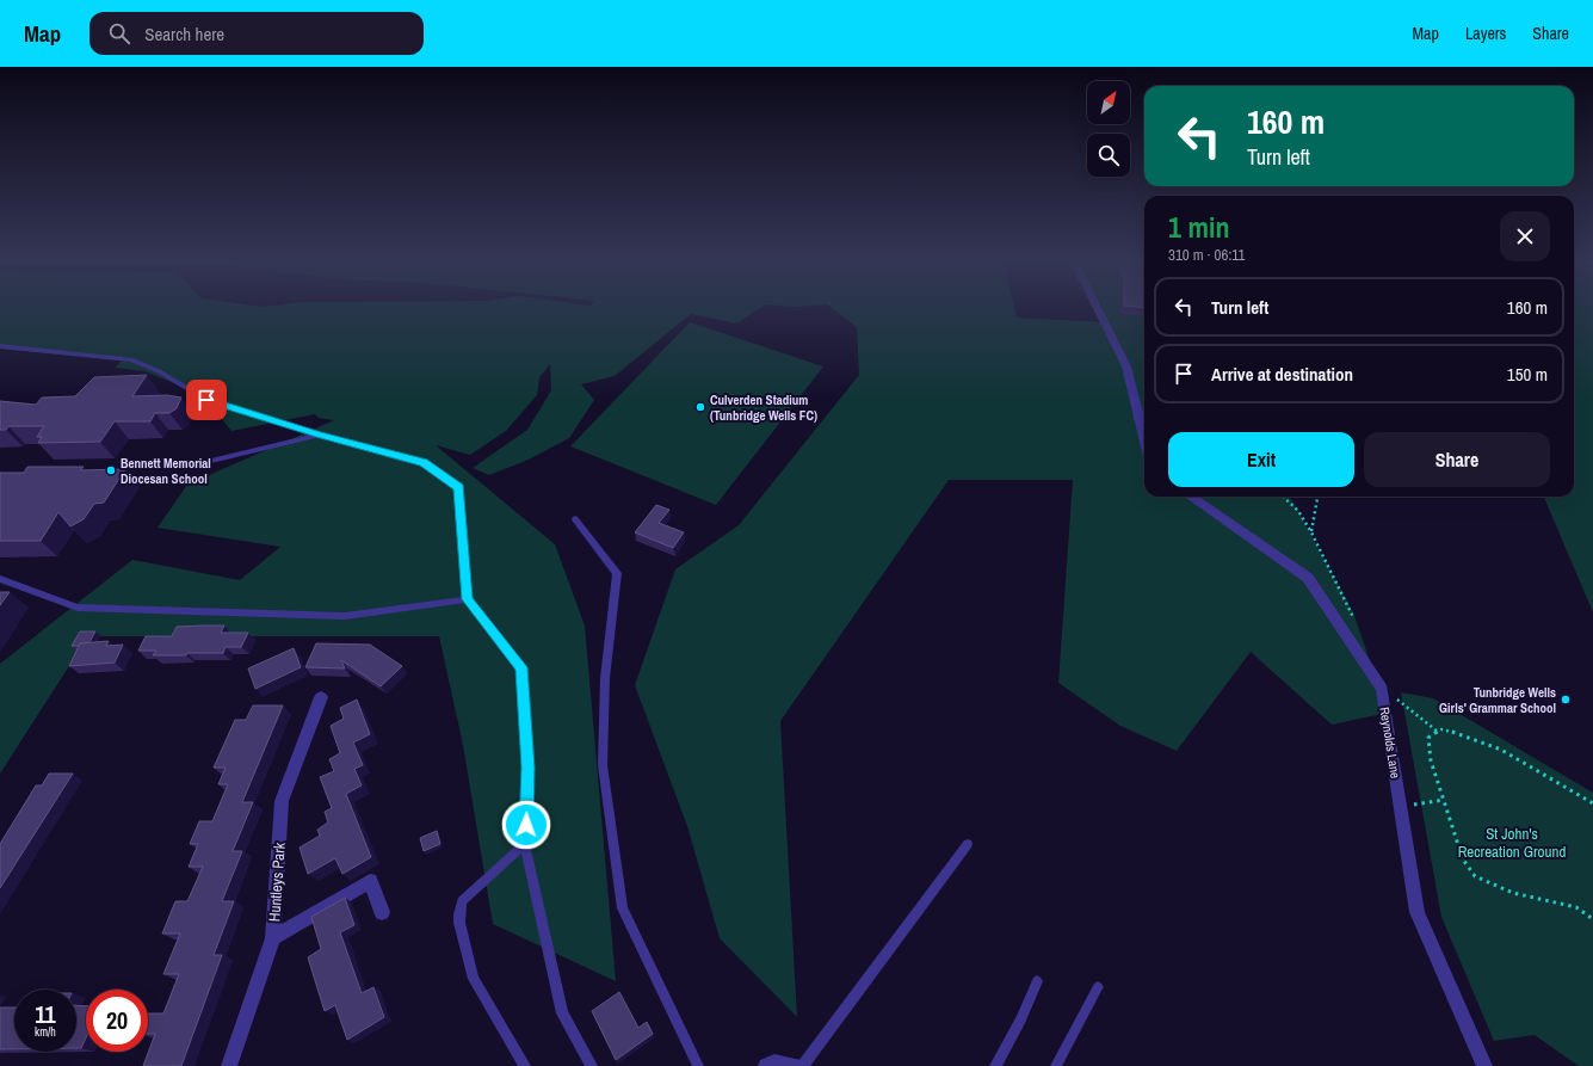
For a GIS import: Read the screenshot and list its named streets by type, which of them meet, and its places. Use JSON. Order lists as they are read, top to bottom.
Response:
{
  "streets": {
    "street": ["Reynolds Lane", "Huntleys Park"]
  },
  "parks": ["St John's Recreation Ground"],
  "places": ["Culverden Stadium (Tunbridge Wells FC)", "Bennett Memorial Diocesan School", "Tunbridge Wells Girls' Grammar School"],
  "north": "top right",
  "page": {
    "header": "Map",
    "search": "Search here",
    "nav": ["Map", "Layers", "Share"],
    "turn": ["160 m", "Turn left"],
    "heading": ["1 min", "310 m · 06:11"],
    "list": [
      {
        "name": "Turn left",
        "value": "160 m"
      },
      {
        "name": "Arrive at destination",
        "value": "150 m"
      }
    ],
    "buttons": ["Exit", "Share"],
    "speed": "11 km/h",
    "limit": "20"
  }
}
